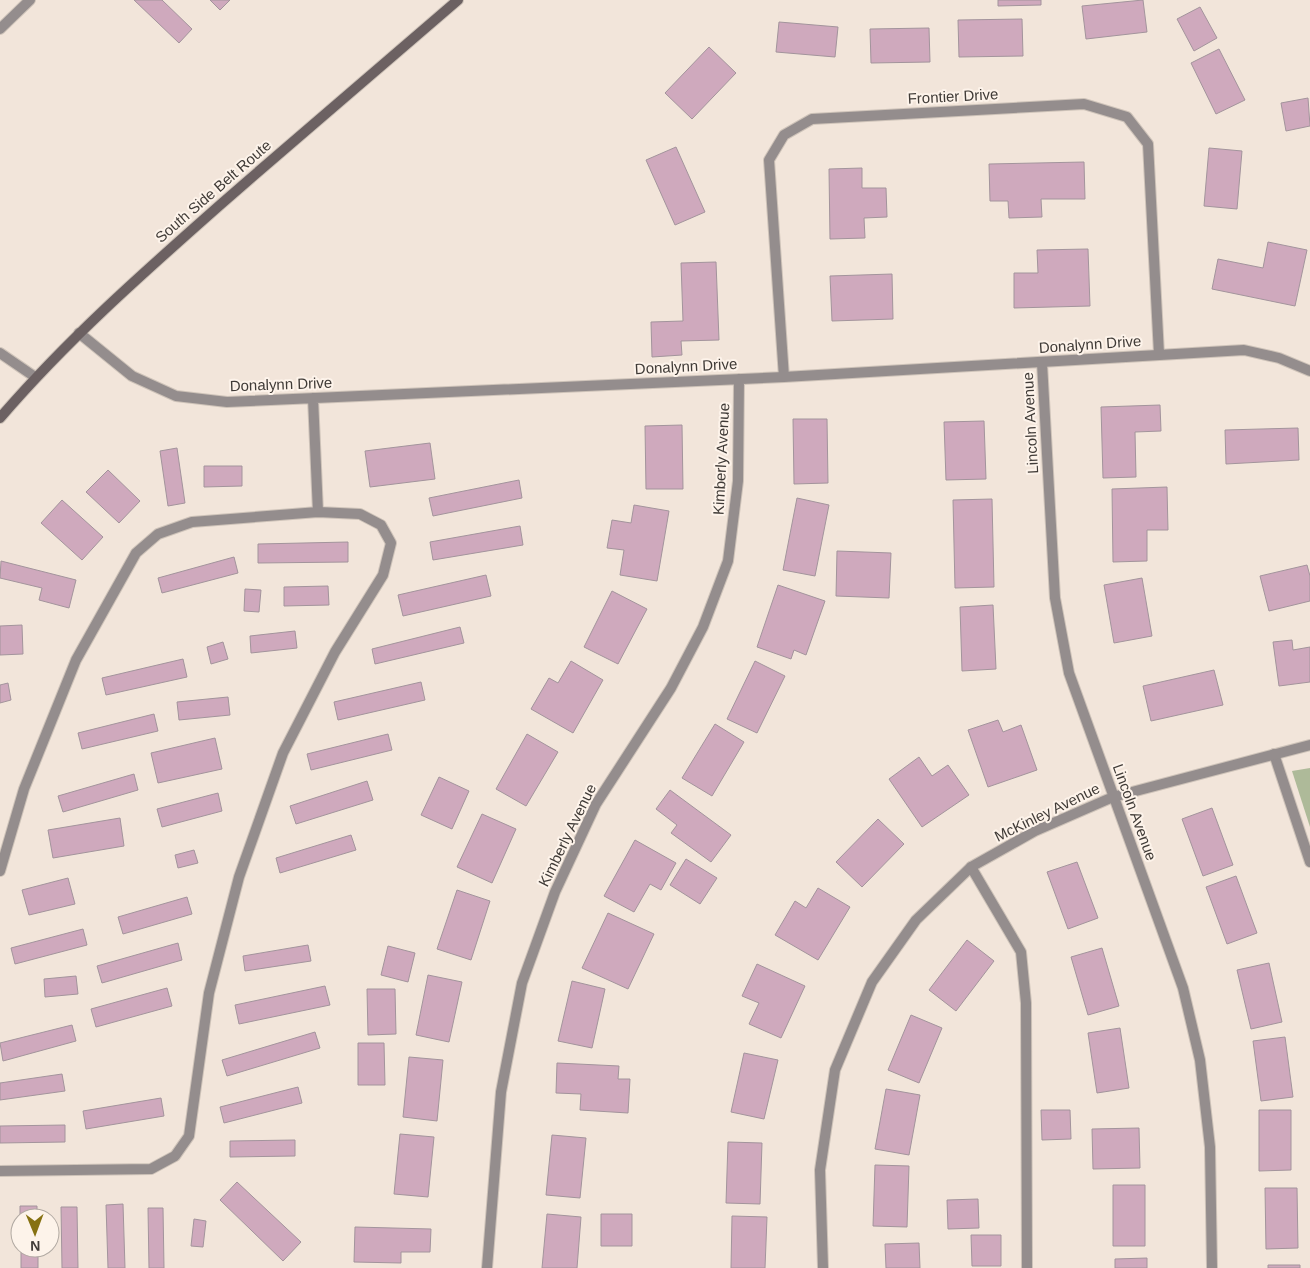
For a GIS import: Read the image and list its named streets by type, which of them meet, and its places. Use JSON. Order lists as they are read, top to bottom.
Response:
{
  "streets": {
    "main road": ["South Side Belt Route"],
    "street": [
      "Frontier Drive",
      "Donalynn Drive",
      "Lincoln Avenue",
      "Kimberly Avenue",
      "McKinley Avenue"
    ]
  },
  "crossings": [
    ["Frontier Drive", "Donalynn Drive"],
    ["South Side Belt Route", "Donalynn Drive"],
    ["Donalynn Drive", "Lincoln Avenue"],
    ["Donalynn Drive", "Kimberly Avenue"],
    ["Lincoln Avenue", "McKinley Avenue"]
  ],
  "north": "bottom"
}
